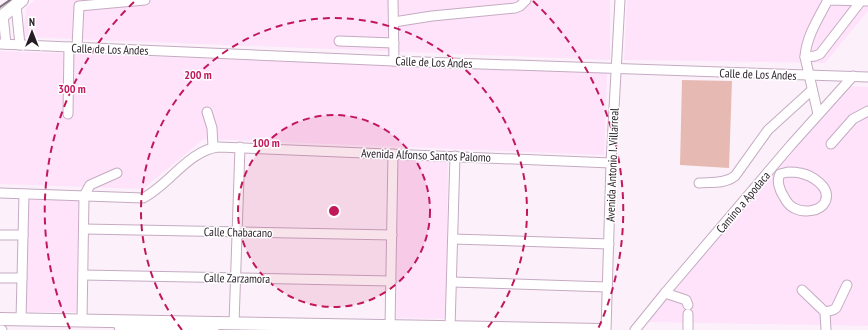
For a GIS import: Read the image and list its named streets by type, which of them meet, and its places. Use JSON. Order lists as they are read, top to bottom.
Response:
{
  "streets": {
    "street": [
      "Calle de Los Andes",
      "Avenida Alfonso Santos Palomo",
      "Avenida Antonio I. Villarreal",
      "Camino a Apodaca",
      "Calle Chabacano",
      "Calle Zarzamora"
    ]
  },
  "crossings": [
    ["Calle de Los Andes", "Avenida Antonio I. Villarreal"],
    ["Calle de Los Andes", "Camino a Apodaca"],
    ["Avenida Alfonso Santos Palomo", "Avenida Antonio I. Villarreal"]
  ],
  "north": "top",
  "rings": ["200 m", "300 m", "100 m"]
}
